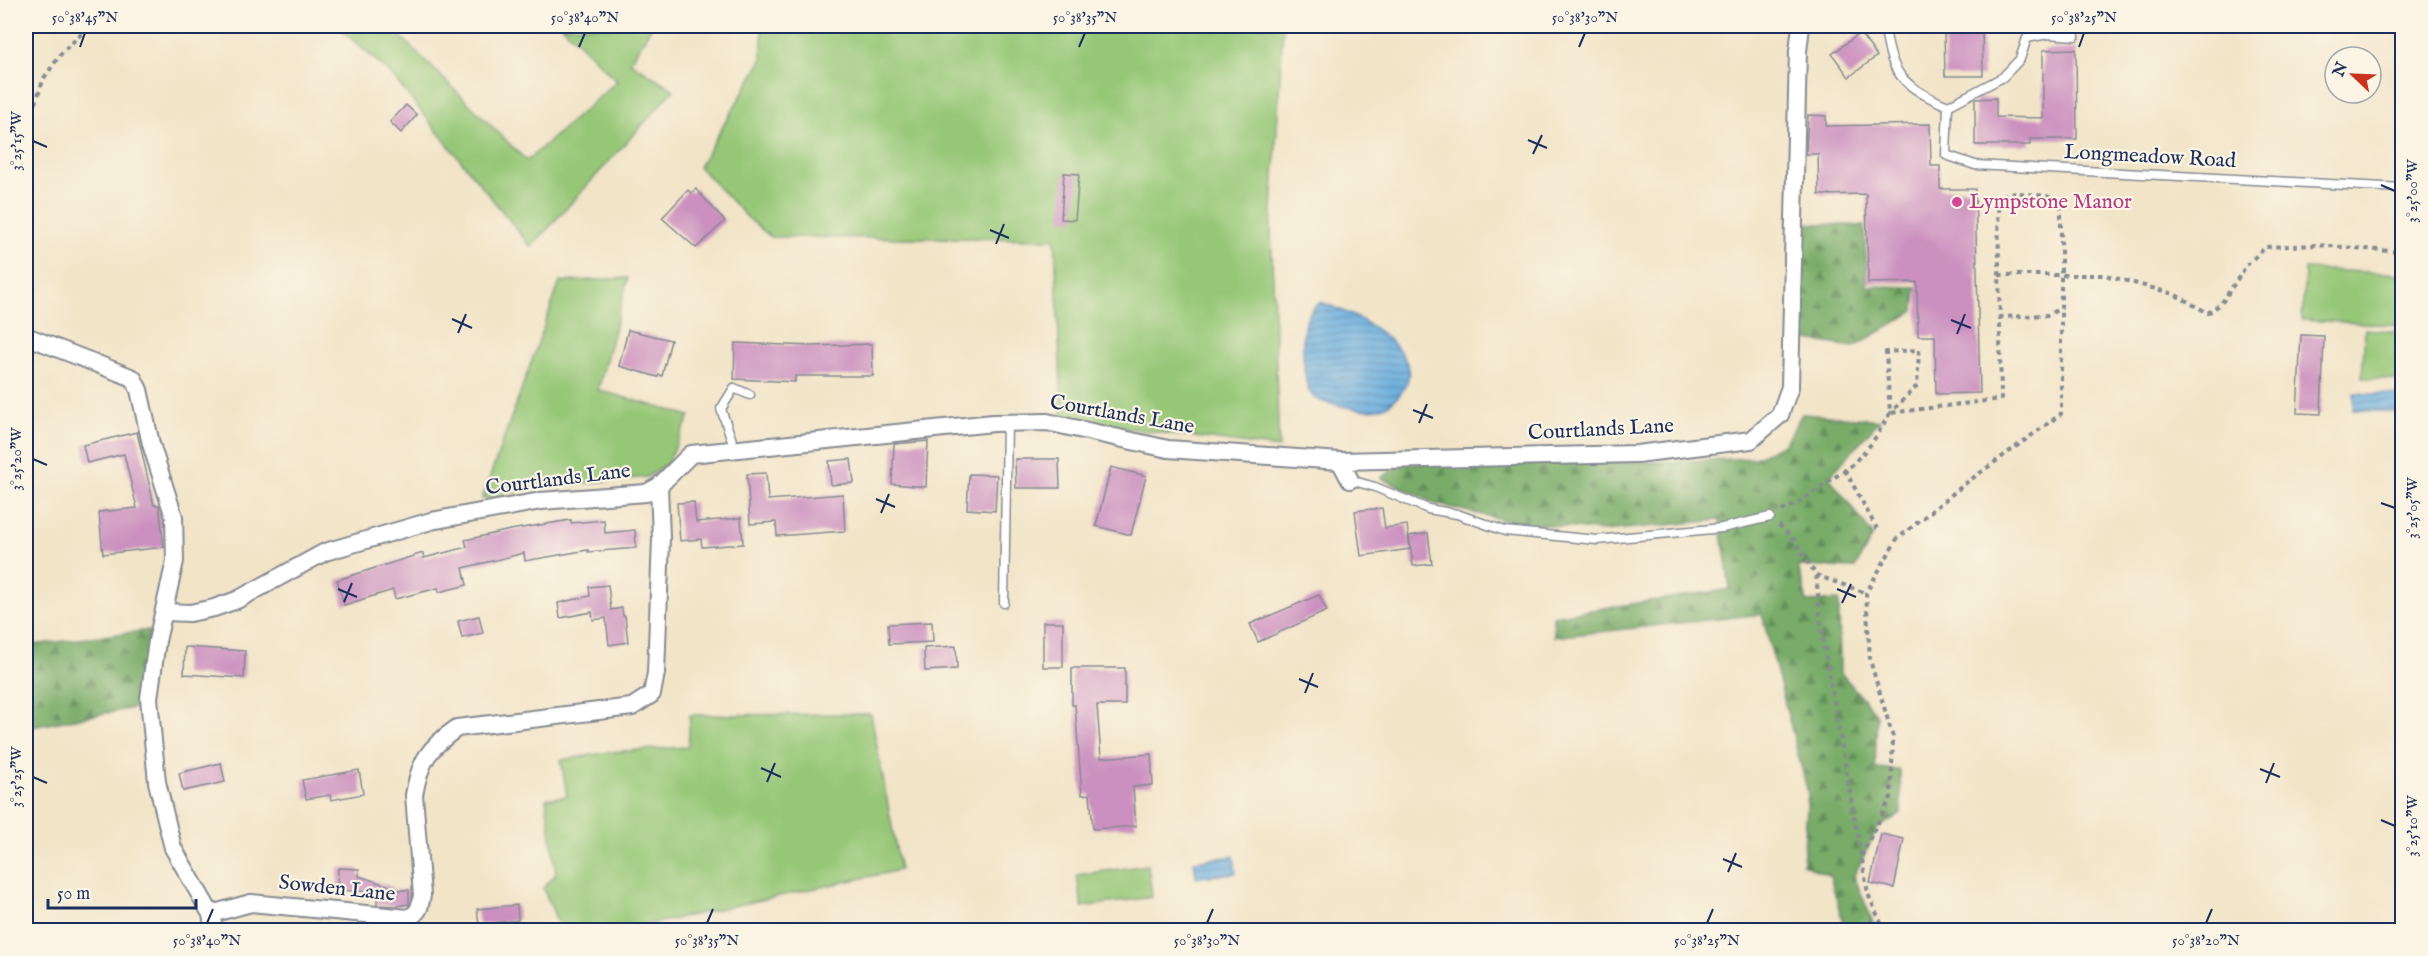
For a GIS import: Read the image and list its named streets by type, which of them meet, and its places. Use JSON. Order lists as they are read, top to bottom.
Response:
{
  "streets": {
    "street": ["Courtlands Lane", "Sowden Lane"],
    "lane": ["Longmeadow Road"]
  },
  "crossings": [
    ["Courtlands Lane", "Sowden Lane"]
  ],
  "places": ["Lympstone Manor"],
  "scale_bar": "50 m",
  "north": "top left",
  "coordinates": [
    "50°38'45\"N",
    "50°38'40\"N",
    "50°38'35\"N",
    "50°38'30\"N",
    "50°38'25\"N",
    "3°25'15\"W",
    "3°25'00\"W",
    "3°25'20\"W",
    "3°25'05\"W",
    "3°25'25\"W",
    "3°25'10\"W",
    "50°38'20\"N"
  ]
}
